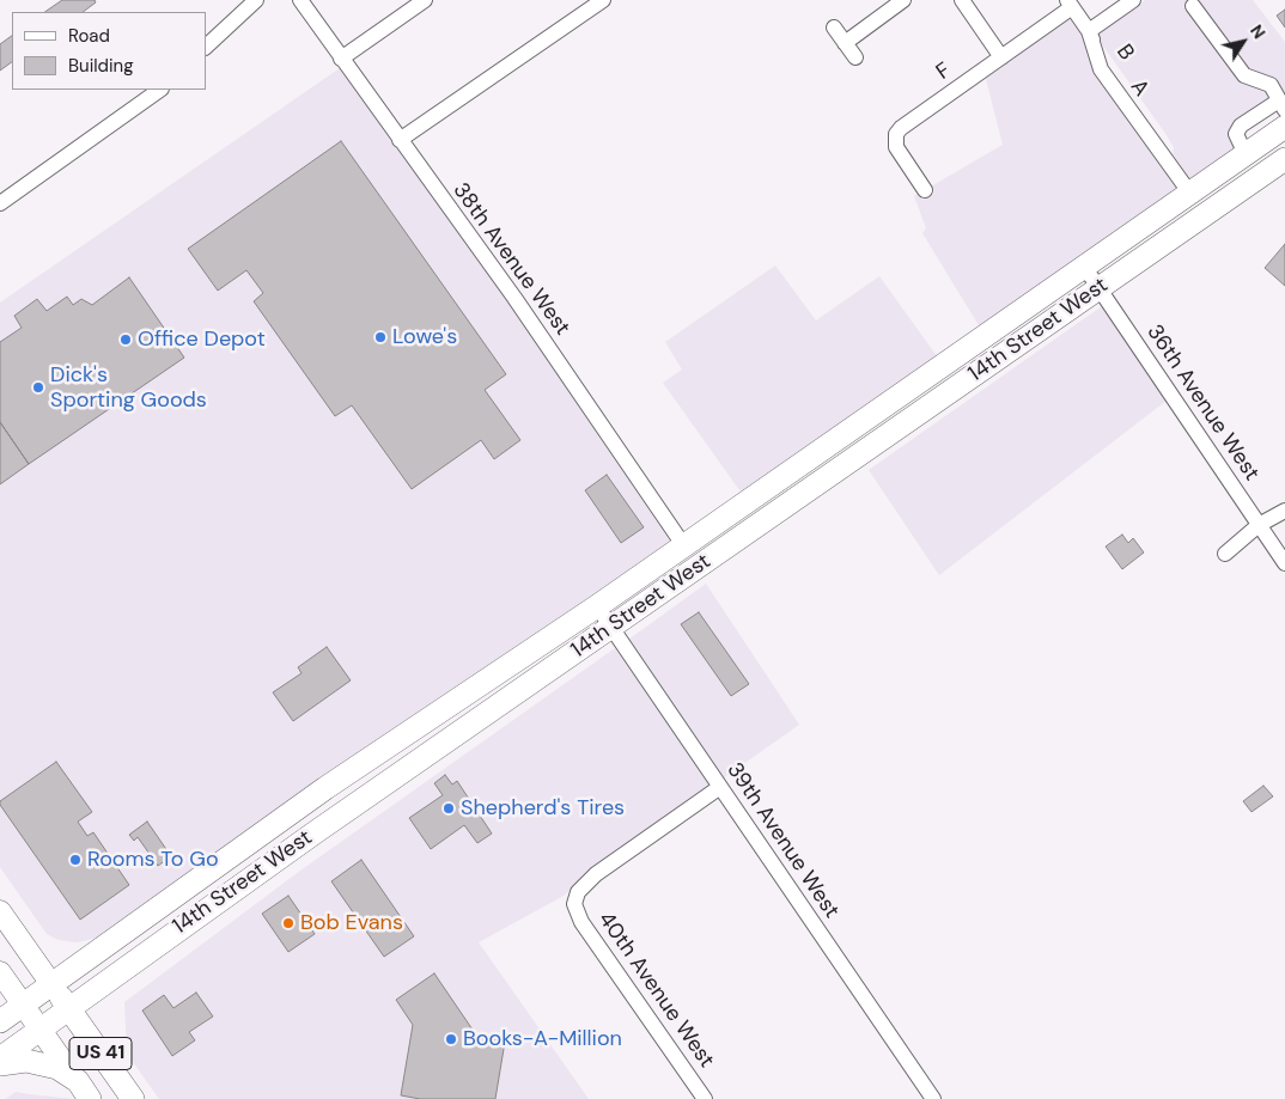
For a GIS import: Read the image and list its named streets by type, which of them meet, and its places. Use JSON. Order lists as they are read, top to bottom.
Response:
{
  "streets": {
    "main road": ["14th Street West", "US 41"],
    "street": [
      "F",
      "A",
      "38th Avenue West",
      "36th Avenue West",
      "39th Avenue West",
      "40th Avenue West"
    ]
  },
  "crossings": [
    ["F", "A"],
    ["A", "14th Street West"],
    ["38th Avenue West", "14th Street West"],
    ["14th Street West", "36th Avenue West"],
    ["14th Street West", "39th Avenue West"],
    ["14th Street West", "US 41"],
    ["39th Avenue West", "40th Avenue West"]
  ],
  "places": [
    "Lowe's",
    "Office Depot",
    "Dick's Sporting Goods",
    "Shepherd's Tires",
    "Rooms To Go",
    "Bob Evans",
    "Books-A-Million"
  ],
  "legend": ["Road", "Building"],
  "north": "top right"
}
